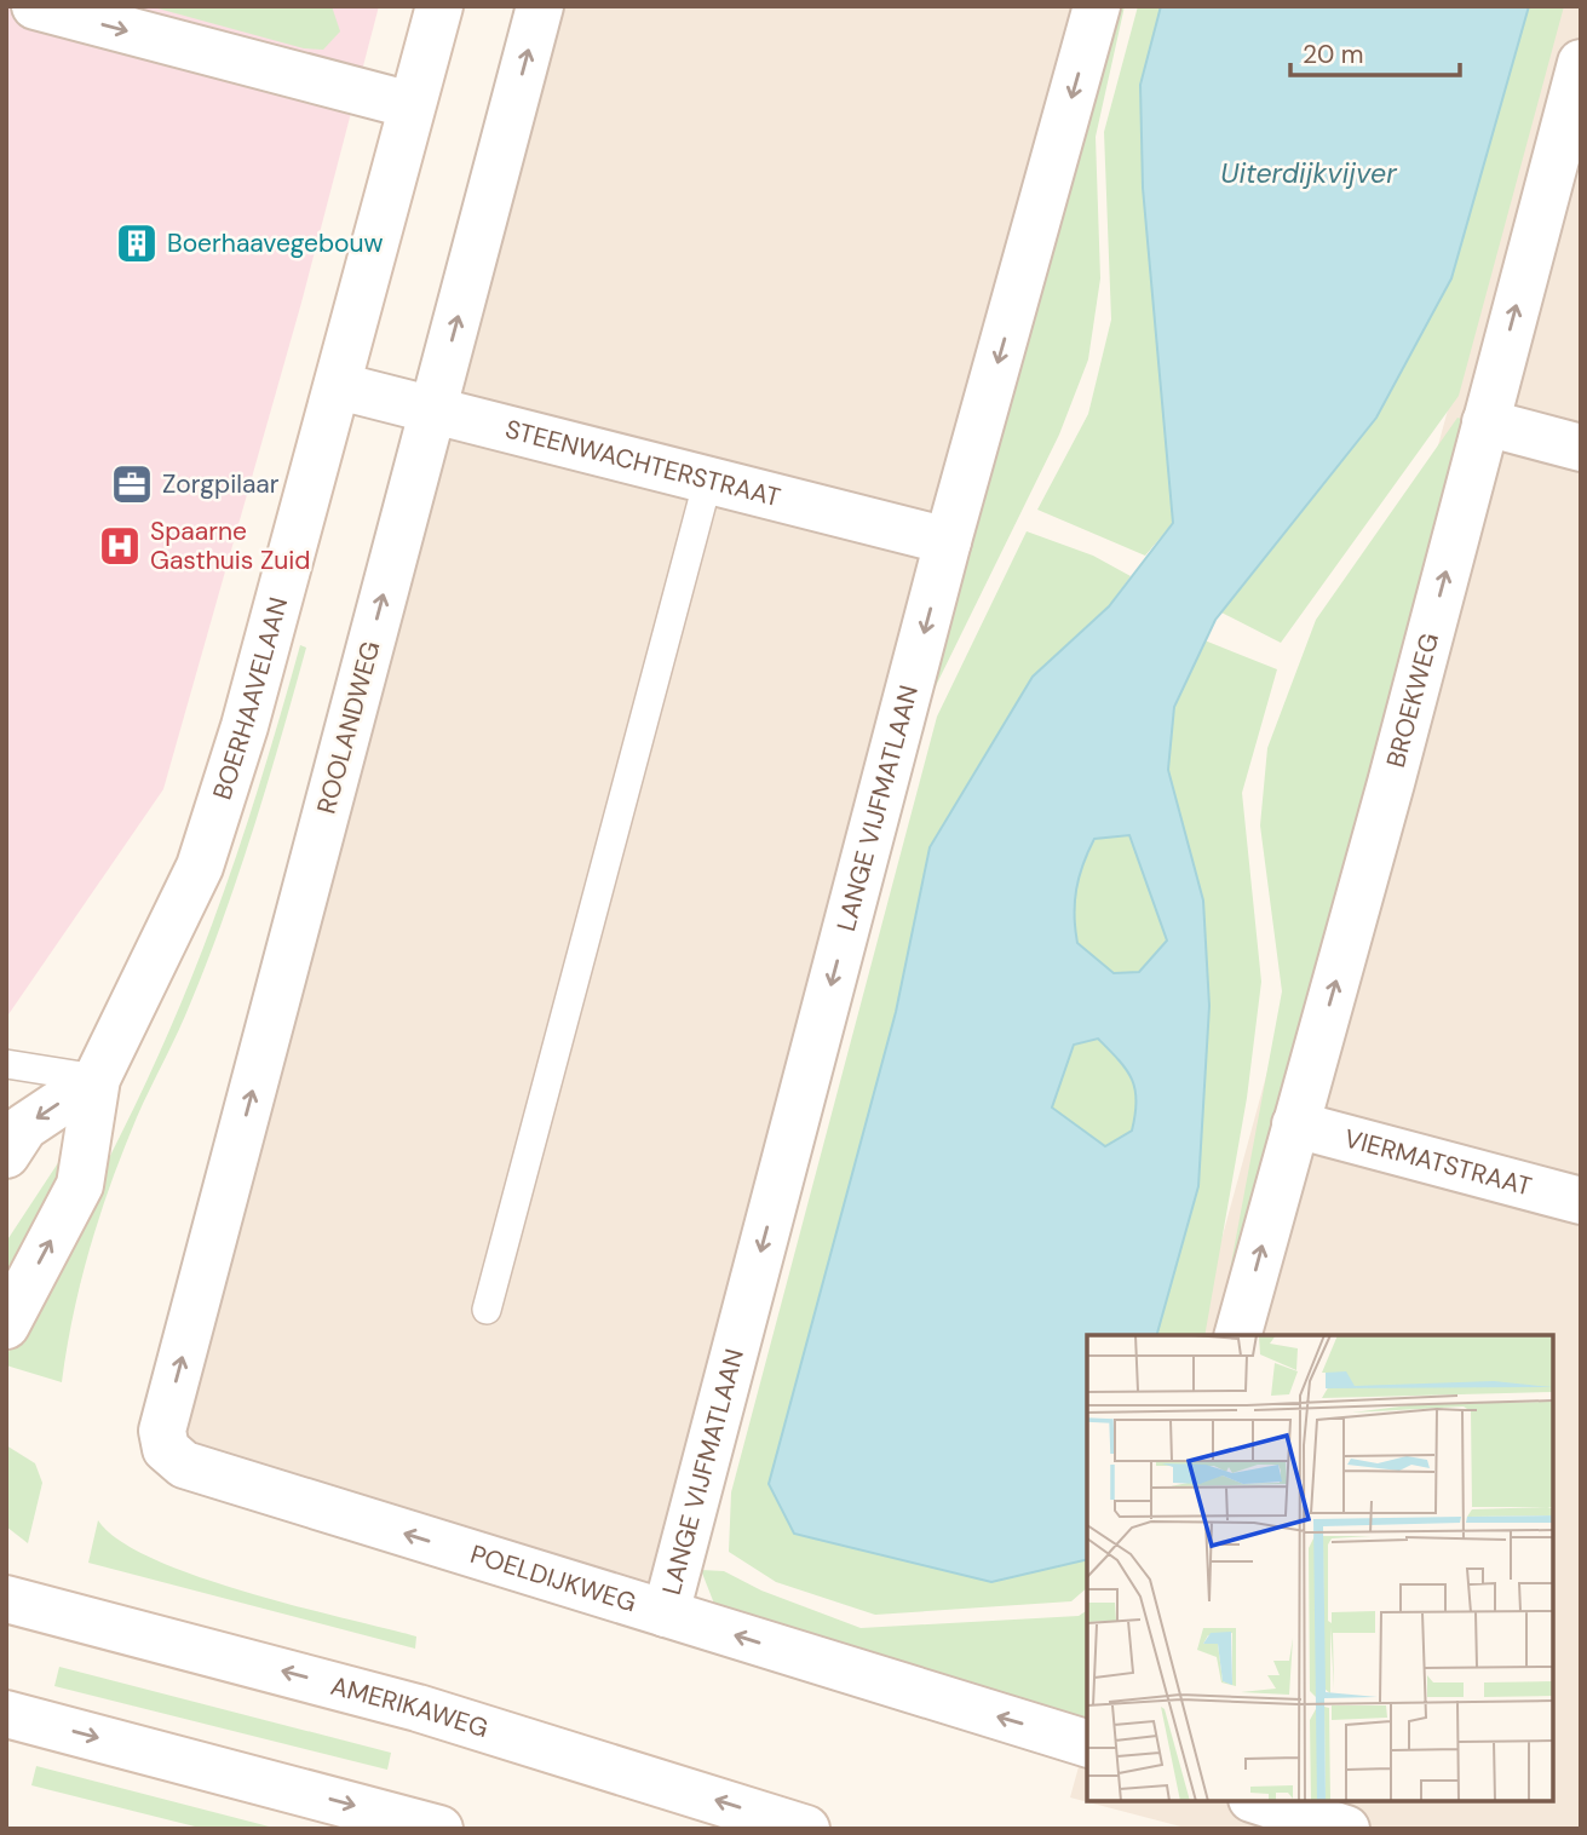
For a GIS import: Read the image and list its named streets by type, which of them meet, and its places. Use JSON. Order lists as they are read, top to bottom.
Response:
{
  "streets": {
    "street": [
      "STEENWACHTERSTRAAT",
      "BOERHAAVELAAN",
      "BROEKWEG",
      "ROOLANDWEG",
      "LANGE VIJFMATLAAN",
      "VIERMATSTRAAT",
      "POELDIJKWEG",
      "AMERIKAWEG"
    ]
  },
  "crossings": [
    ["STEENWACHTERSTRAAT", "BOERHAAVELAAN"],
    ["STEENWACHTERSTRAAT", "ROOLANDWEG"],
    ["STEENWACHTERSTRAAT", "LANGE VIJFMATLAAN"],
    ["BROEKWEG", "VIERMATSTRAAT"],
    ["ROOLANDWEG", "POELDIJKWEG"],
    ["LANGE VIJFMATLAAN", "POELDIJKWEG"]
  ],
  "one_way": ["BROEKWEG", "ROOLANDWEG", "LANGE VIJFMATLAAN"],
  "water": ["Uiterdijkvijver"],
  "places": {
    "building": ["Boerhaavegebouw"],
    "office": ["Zorgpilaar"],
    "hospital": ["Spaarne Gasthuis Zuid"]
  },
  "scale_bar": "20 m"
}
